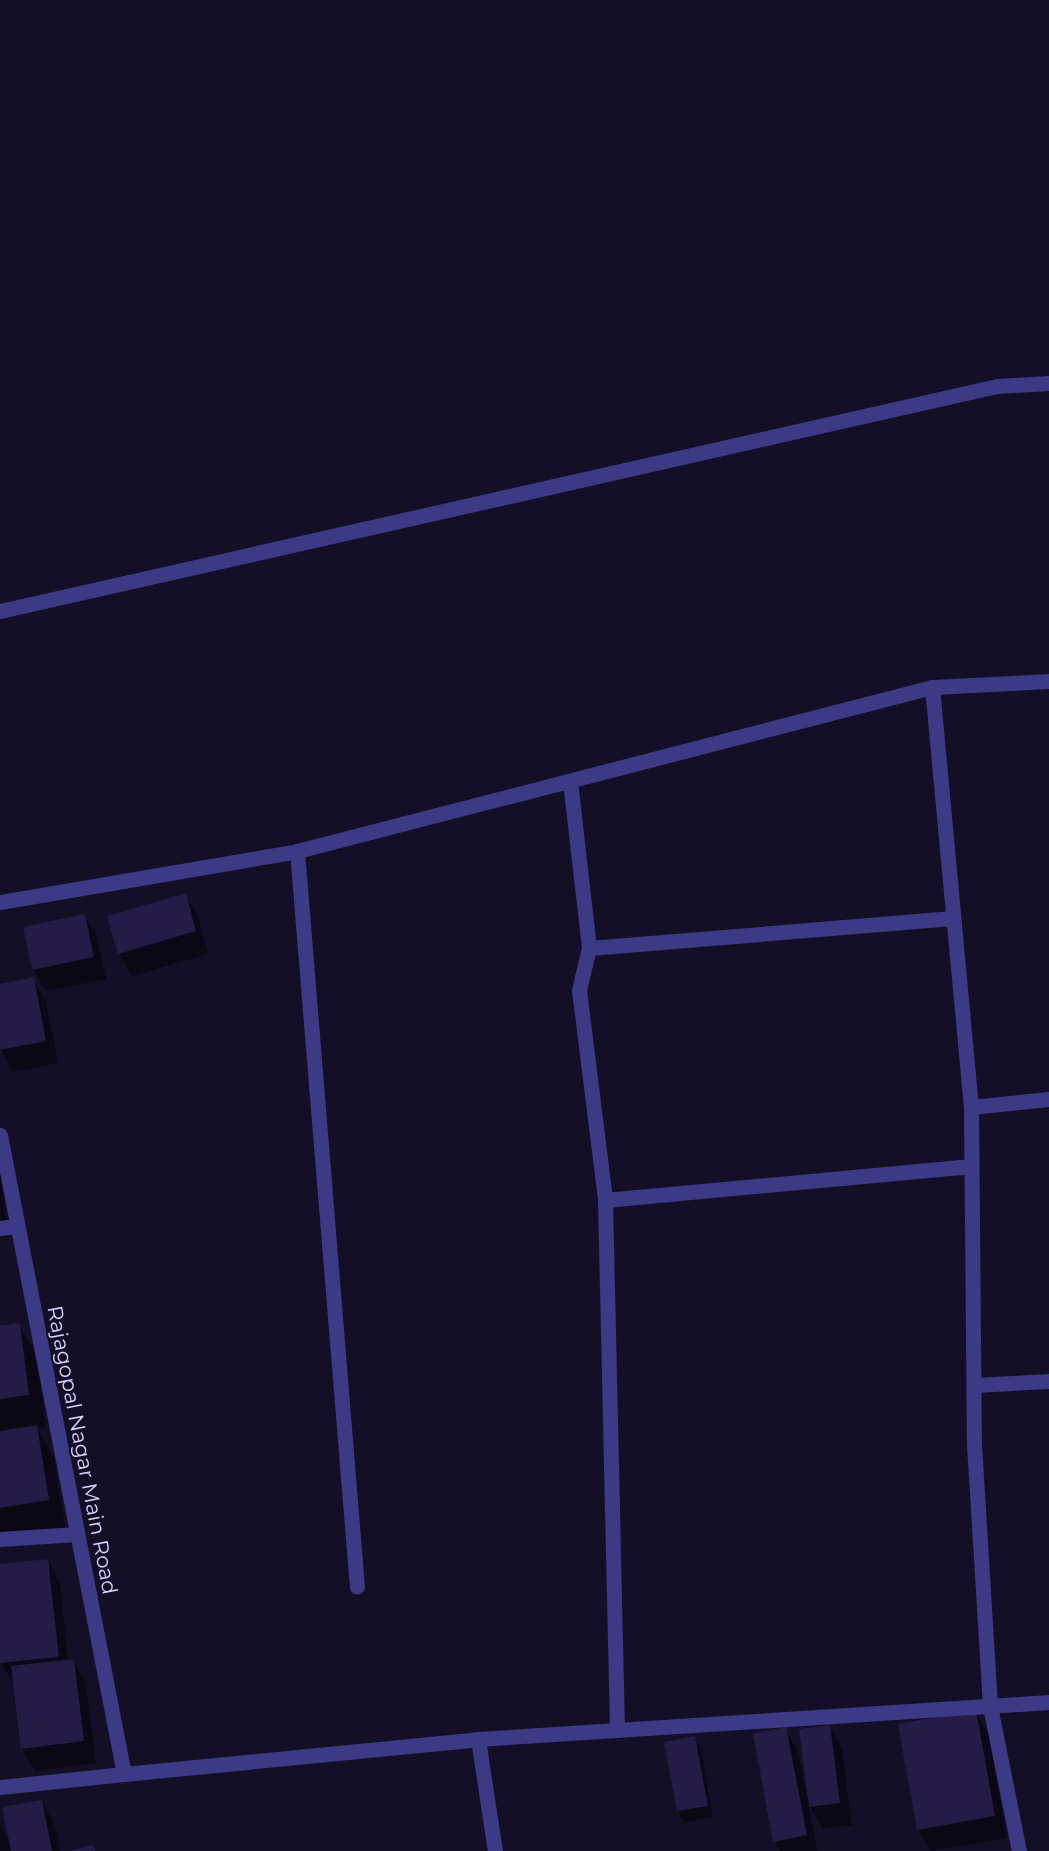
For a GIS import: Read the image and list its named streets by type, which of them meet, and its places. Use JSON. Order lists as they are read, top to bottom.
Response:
{
  "streets": {
    "street": ["Rajagopal Nagar Main Road"]
  }
}
